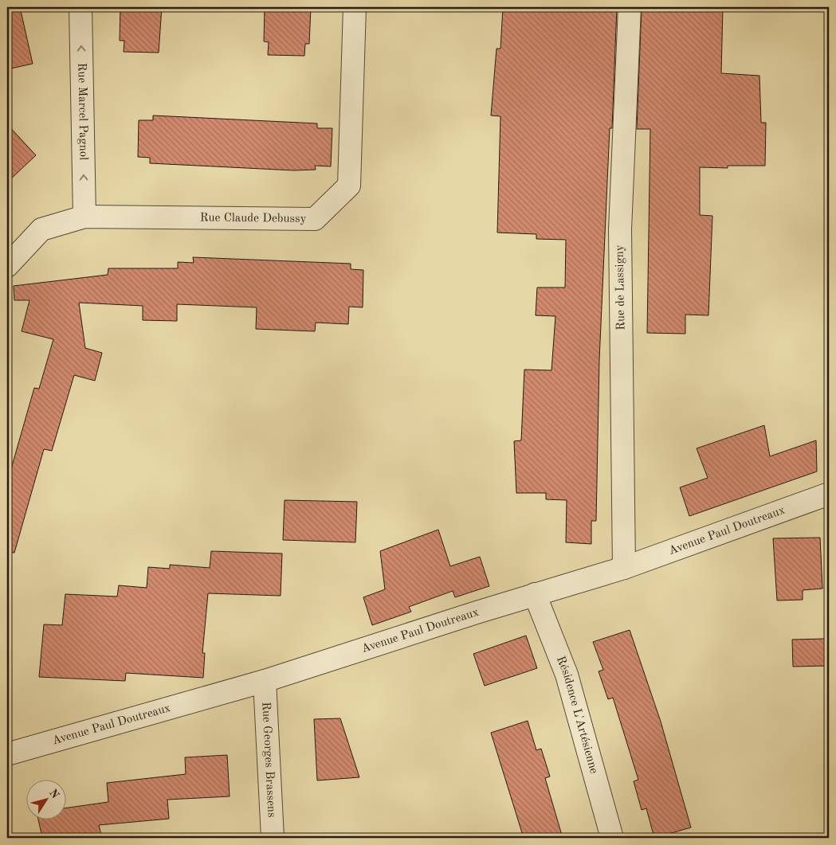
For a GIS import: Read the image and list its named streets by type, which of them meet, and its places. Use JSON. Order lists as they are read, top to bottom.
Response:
{
  "streets": {
    "street": [
      "Rue Marcel Pagnol",
      "Rue Claude Debussy",
      "Rue de Lassigny",
      "Avenue Paul Doutreaux",
      "Résidence L'Artésienne",
      "Rue Georges Brassens"
    ]
  },
  "crossings": [
    ["Rue Marcel Pagnol", "Rue Claude Debussy"],
    ["Rue de Lassigny", "Avenue Paul Doutreaux"],
    ["Avenue Paul Doutreaux", "Résidence L'Artésienne"],
    ["Avenue Paul Doutreaux", "Rue Georges Brassens"]
  ],
  "one_way": ["Rue Marcel Pagnol"],
  "north": "top right"
}
